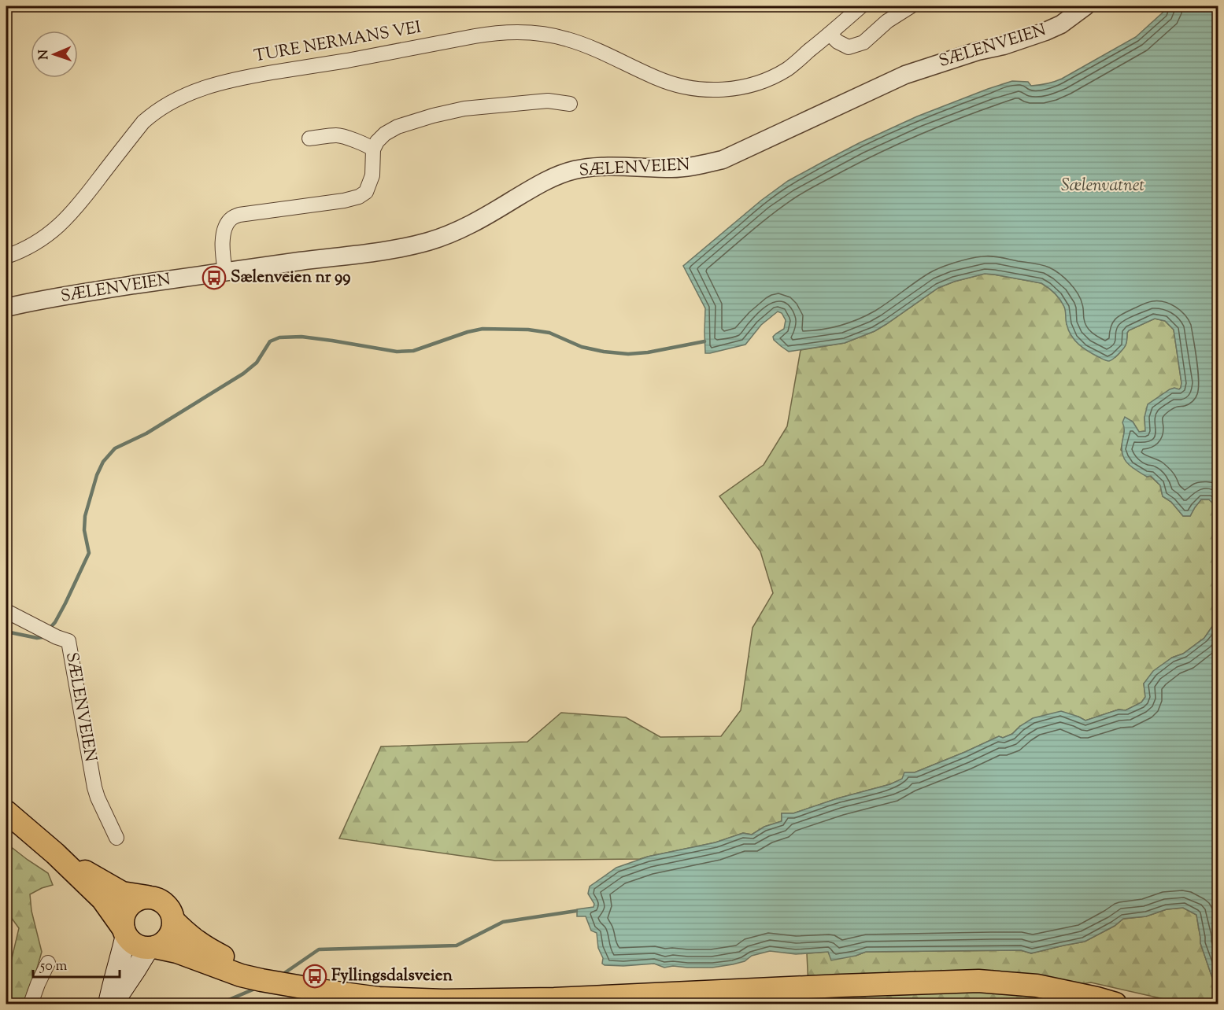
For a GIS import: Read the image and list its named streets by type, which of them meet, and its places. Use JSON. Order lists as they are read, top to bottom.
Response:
{
  "streets": {
    "street": ["TURE NERMANS VEI", "SÆLENVEIEN"]
  },
  "water": ["Sælenvatnet"],
  "places": {
    "bus stop": ["Sælenveien nr 99", "Fyllingsdalsveien"]
  },
  "scale_bar": "50 m",
  "north": "left"
}
